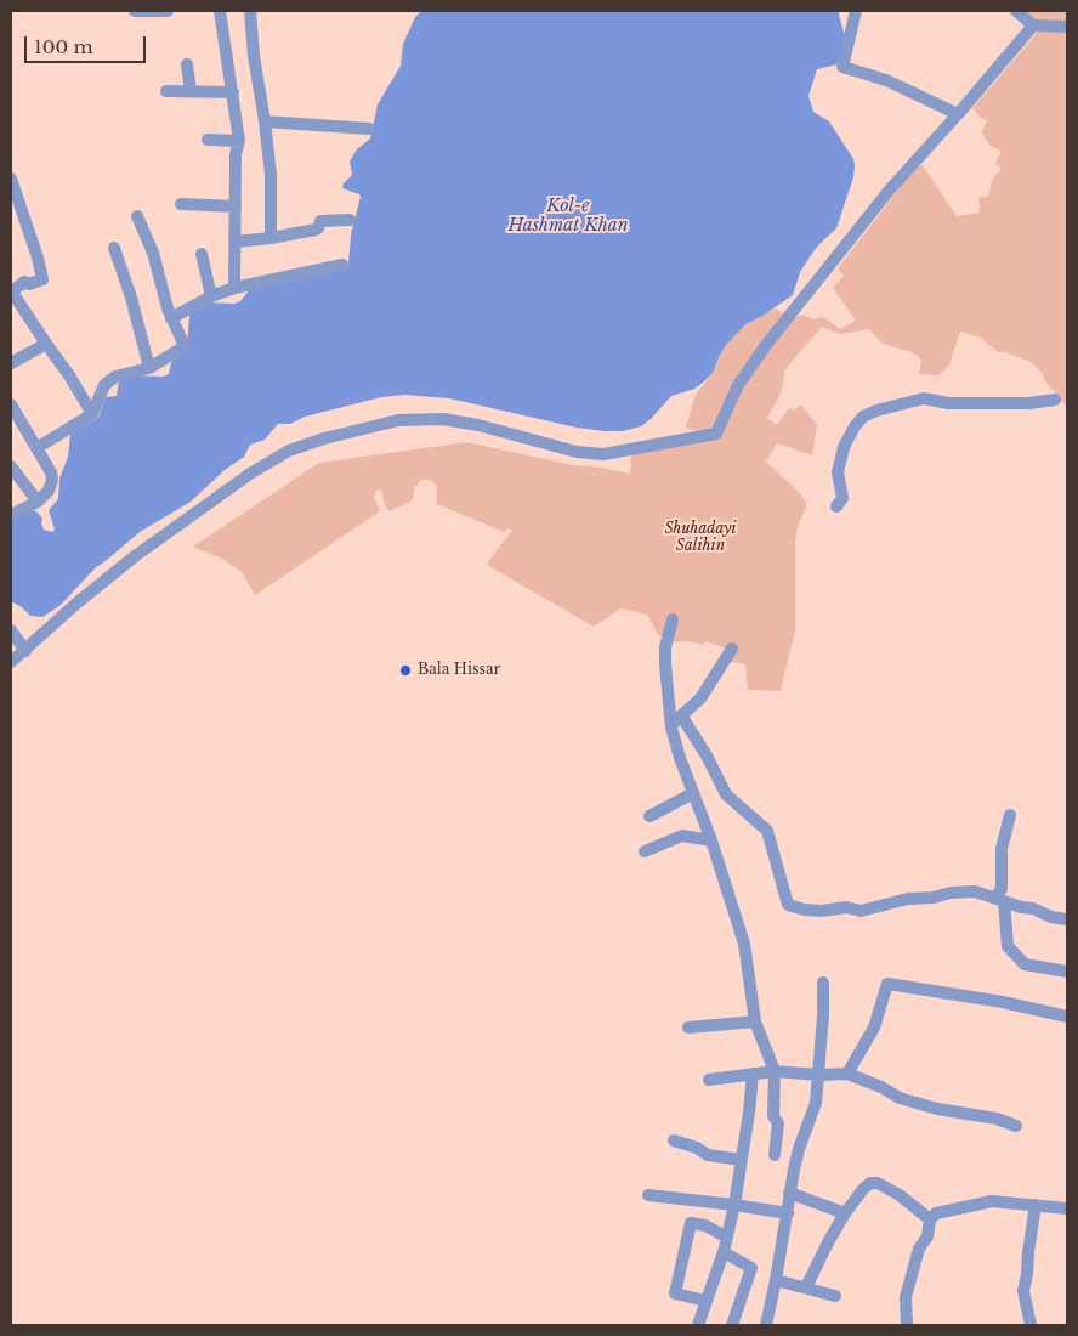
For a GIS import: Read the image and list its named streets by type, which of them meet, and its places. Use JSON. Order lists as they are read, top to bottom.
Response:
{
  "water": ["Kol-e Hashmat Khan"],
  "parks": ["Shuhadayi Salihin"],
  "places": ["Bala Hissar"],
  "scale_bar": "100 m"
}
